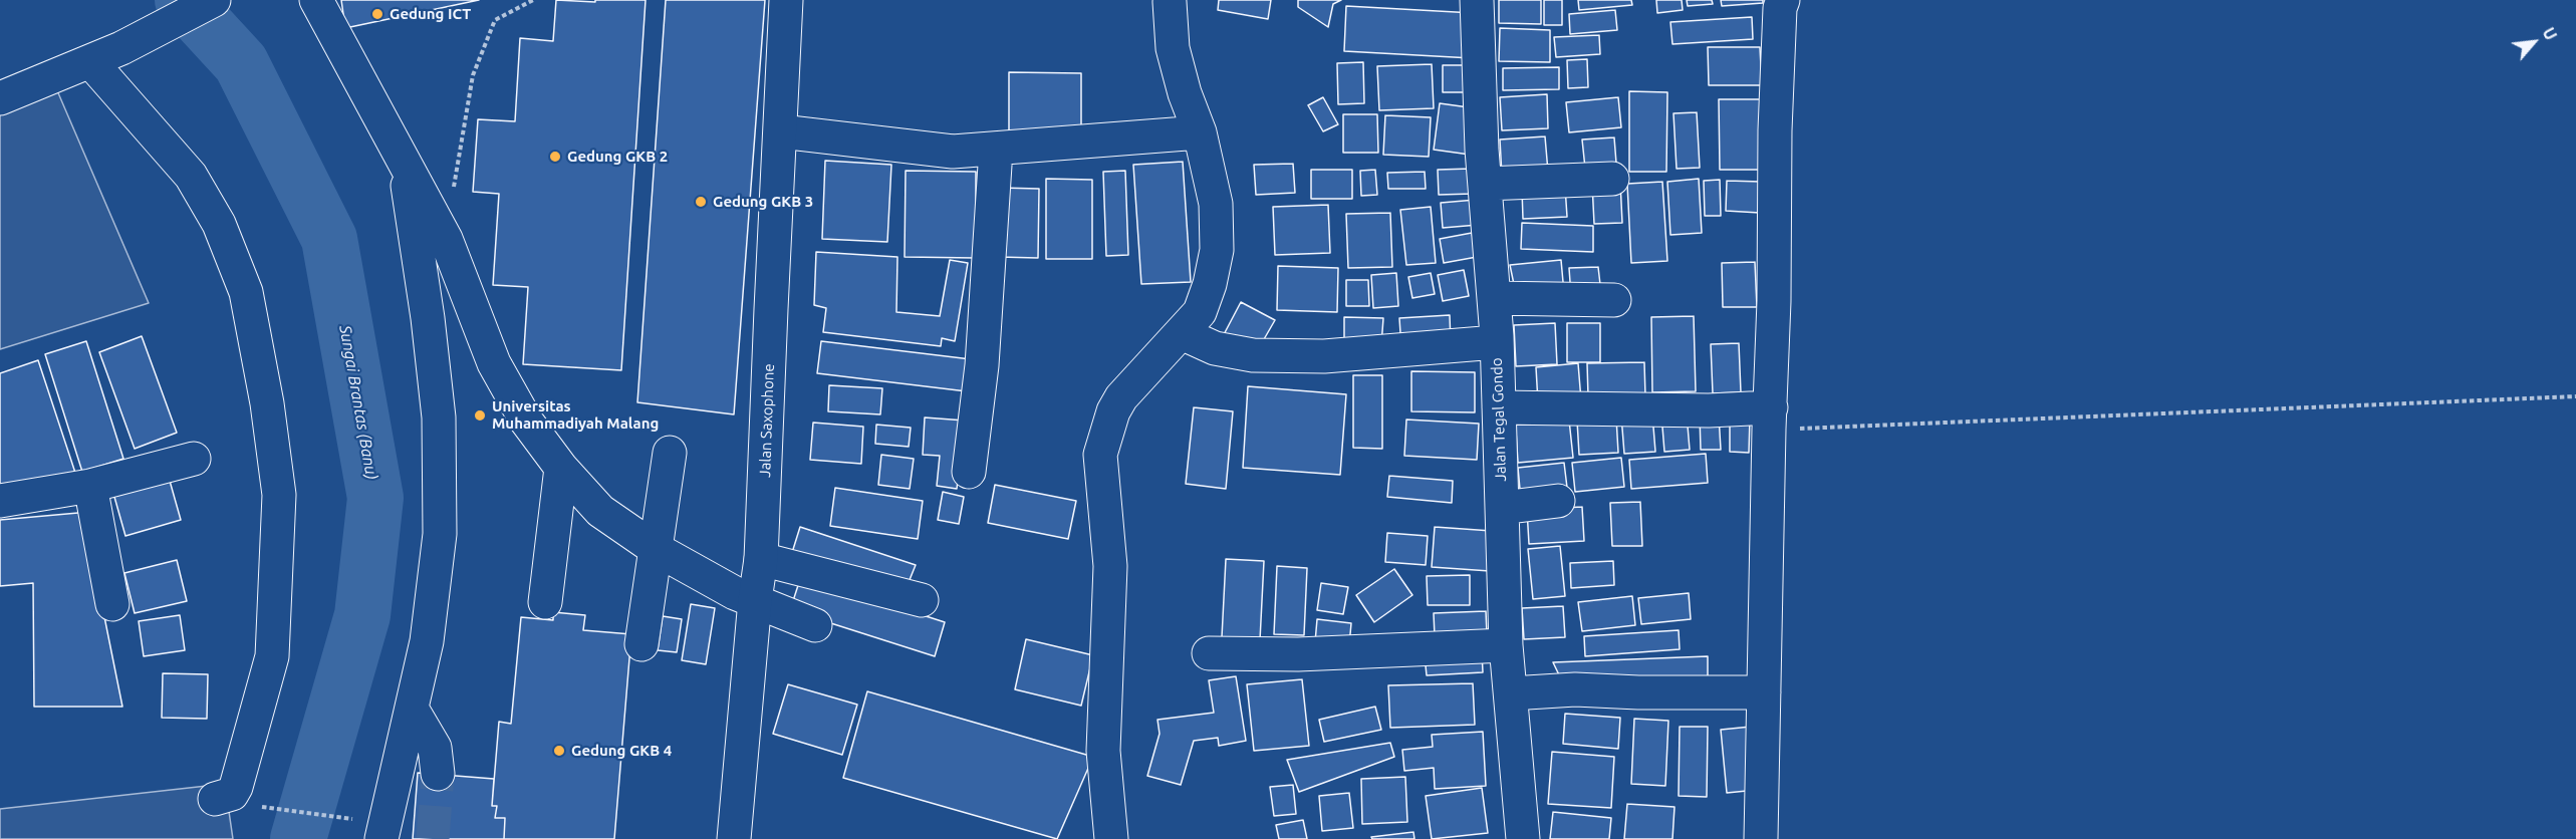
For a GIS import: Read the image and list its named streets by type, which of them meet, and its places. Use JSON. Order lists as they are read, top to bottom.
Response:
{
  "streets": {
    "street": ["Jalan Tegal Gondo", "Jalan Saxophone"]
  },
  "water": ["Sungai Brantas (Banu)"],
  "places": [
    "Gedung ICT",
    "Gedung GKB 2",
    "Gedung GKB 3",
    "Universitas Muhammadiyah Malang",
    "Gedung GKB 4"
  ],
  "north": "top right"
}
